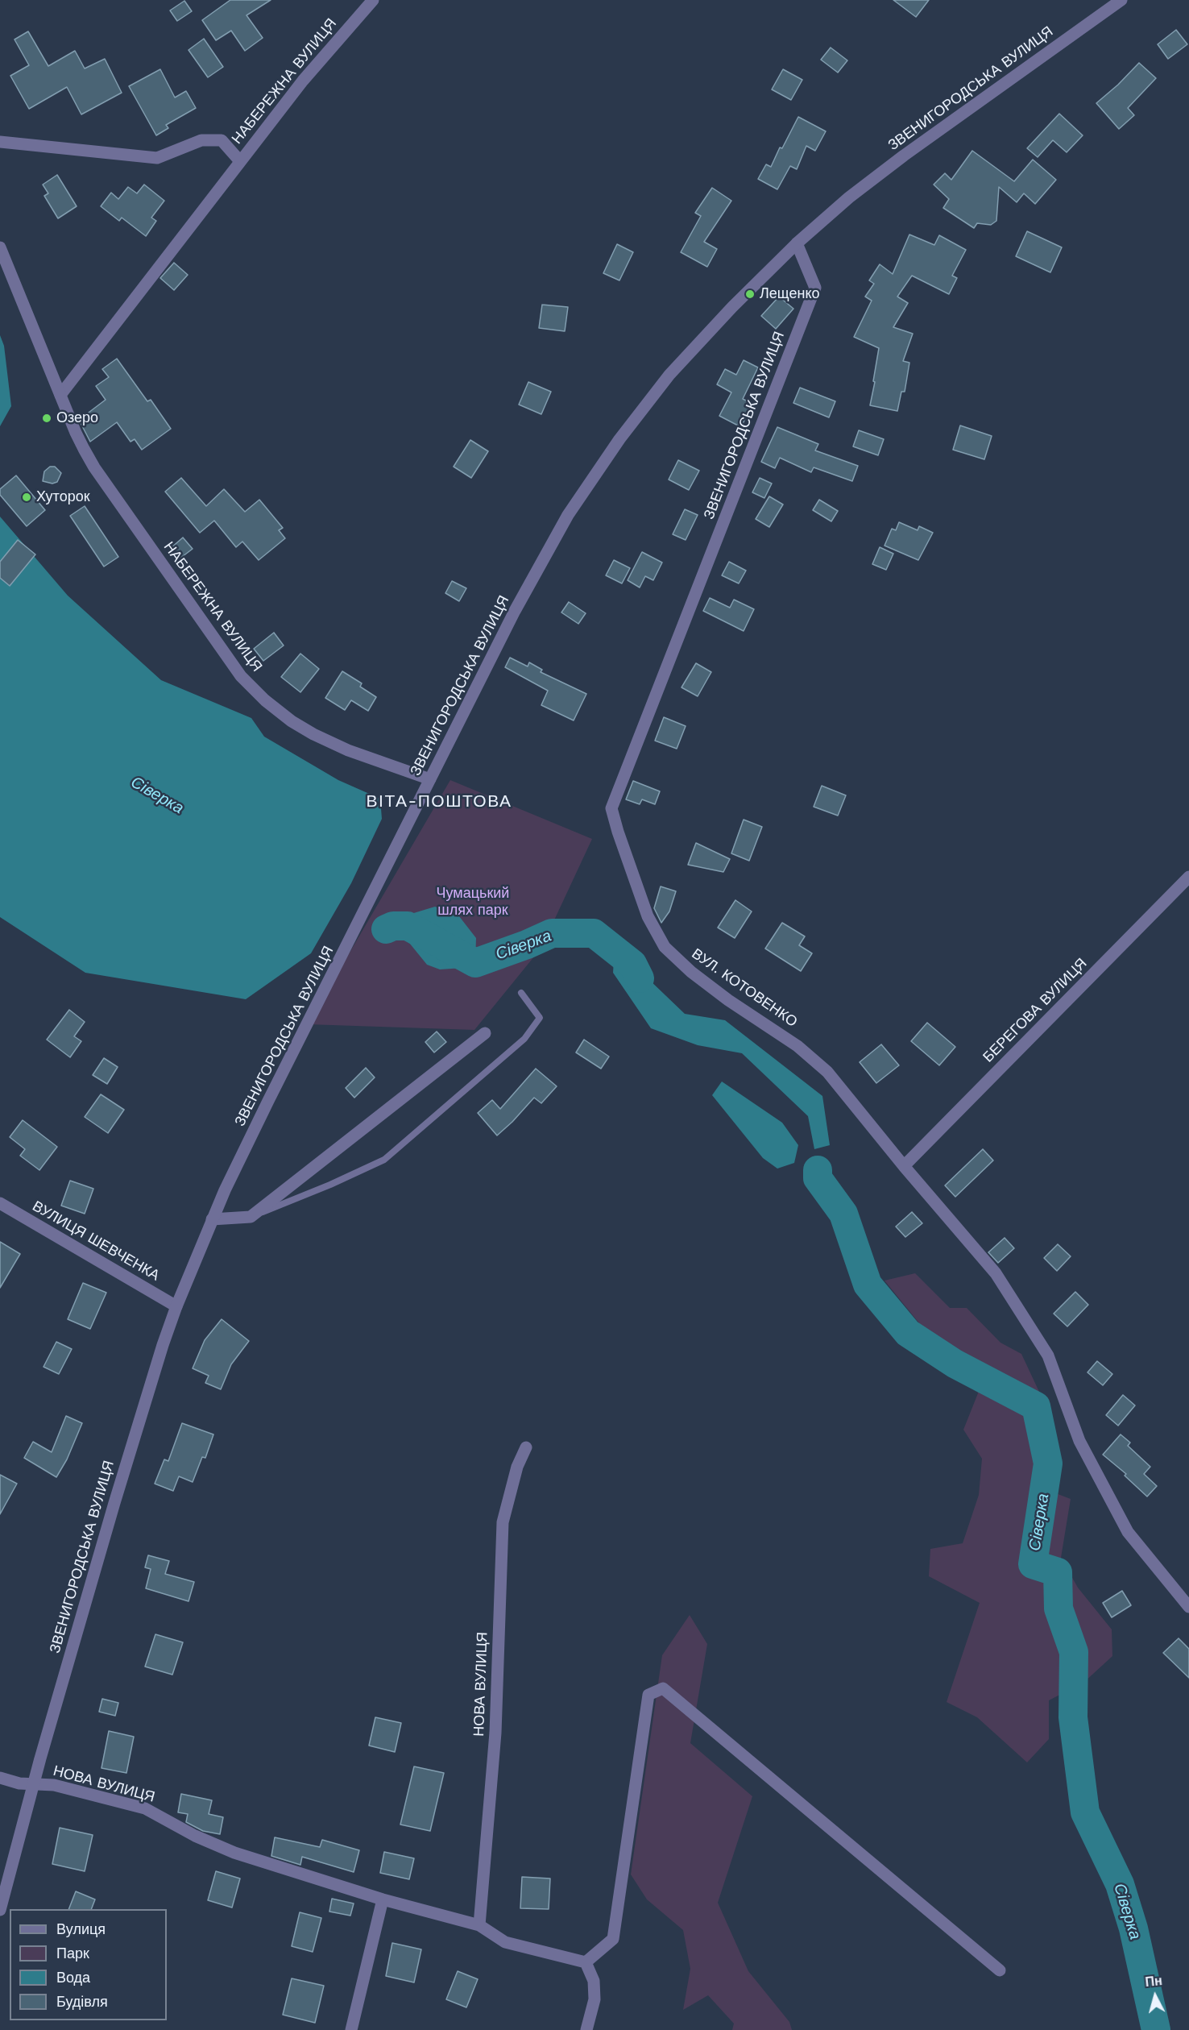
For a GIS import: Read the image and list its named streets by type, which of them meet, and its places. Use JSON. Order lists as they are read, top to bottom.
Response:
{
  "streets": {
    "street": [
      "НАБЕРЕЖНА ВУЛИЦЯ",
      "ЗВЕНИГОРОДСЬКА ВУЛИЦЯ",
      "ВУЛ. КОТОВЕНКО",
      "БЕРЕГОВА ВУЛИЦЯ",
      "ВУЛИЦЯ ШЕВЧЕНКА",
      "НОВА ВУЛИЦЯ"
    ]
  },
  "crossings": [
    ["НАБЕРЕЖНА ВУЛИЦЯ", "ЗВЕНИГОРОДСЬКА ВУЛИЦЯ"],
    ["ЗВЕНИГОРОДСЬКА ВУЛИЦЯ", "ВУЛ. КОТОВЕНКО"],
    ["ЗВЕНИГОРОДСЬКА ВУЛИЦЯ", "ВУЛИЦЯ ШЕВЧЕНКА"],
    ["ЗВЕНИГОРОДСЬКА ВУЛИЦЯ", "НОВА ВУЛИЦЯ"],
    ["ВУЛ. КОТОВЕНКО", "БЕРЕГОВА ВУЛИЦЯ"]
  ],
  "districts": ["ВІТА-ПОШТОВА"],
  "water": ["Сіверка"],
  "parks": ["Чумацький шлях парк"],
  "places": ["Лещенко", "Озеро", "Хуторок"],
  "legend": [
    "Вулиця",
    "Парк",
    "Вода",
    "Будівля"
  ],
  "north": "top"
}
